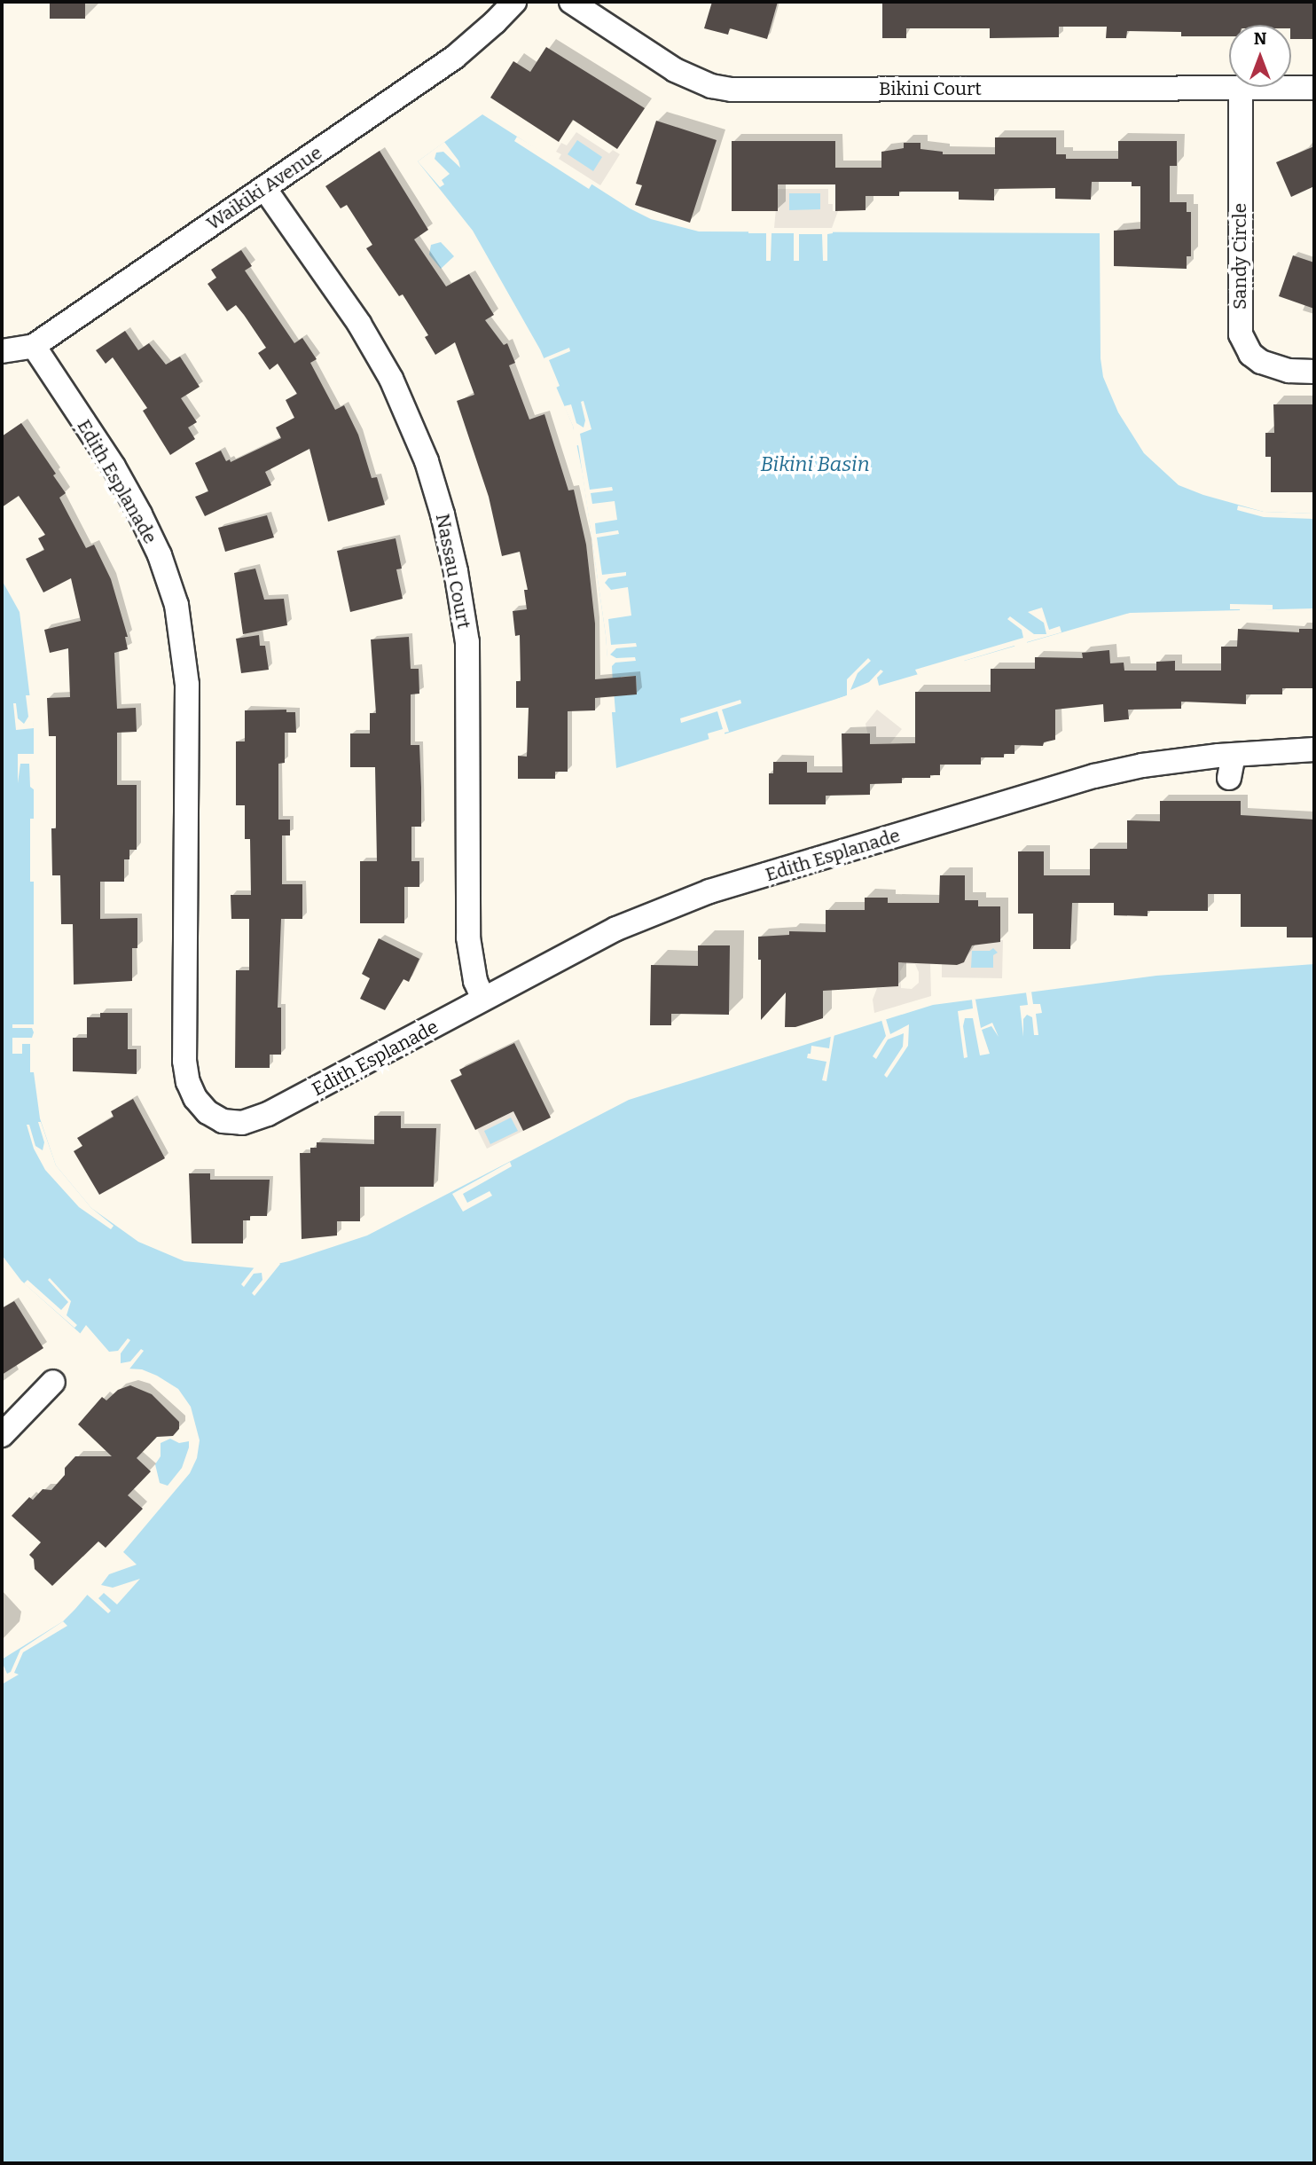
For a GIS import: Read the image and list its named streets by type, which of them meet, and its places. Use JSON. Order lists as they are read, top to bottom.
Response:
{
  "streets": {
    "street": [
      "Bikini Court",
      "Waikiki Avenue",
      "Sandy Circle",
      "Edith Esplanade",
      "Nassau Court"
    ]
  },
  "crossings": [
    ["Bikini Court", "Sandy Circle"],
    ["Waikiki Avenue", "Edith Esplanade"],
    ["Waikiki Avenue", "Nassau Court"],
    ["Edith Esplanade", "Nassau Court"]
  ],
  "water": ["Bikini Basin"],
  "north": "top"
}
